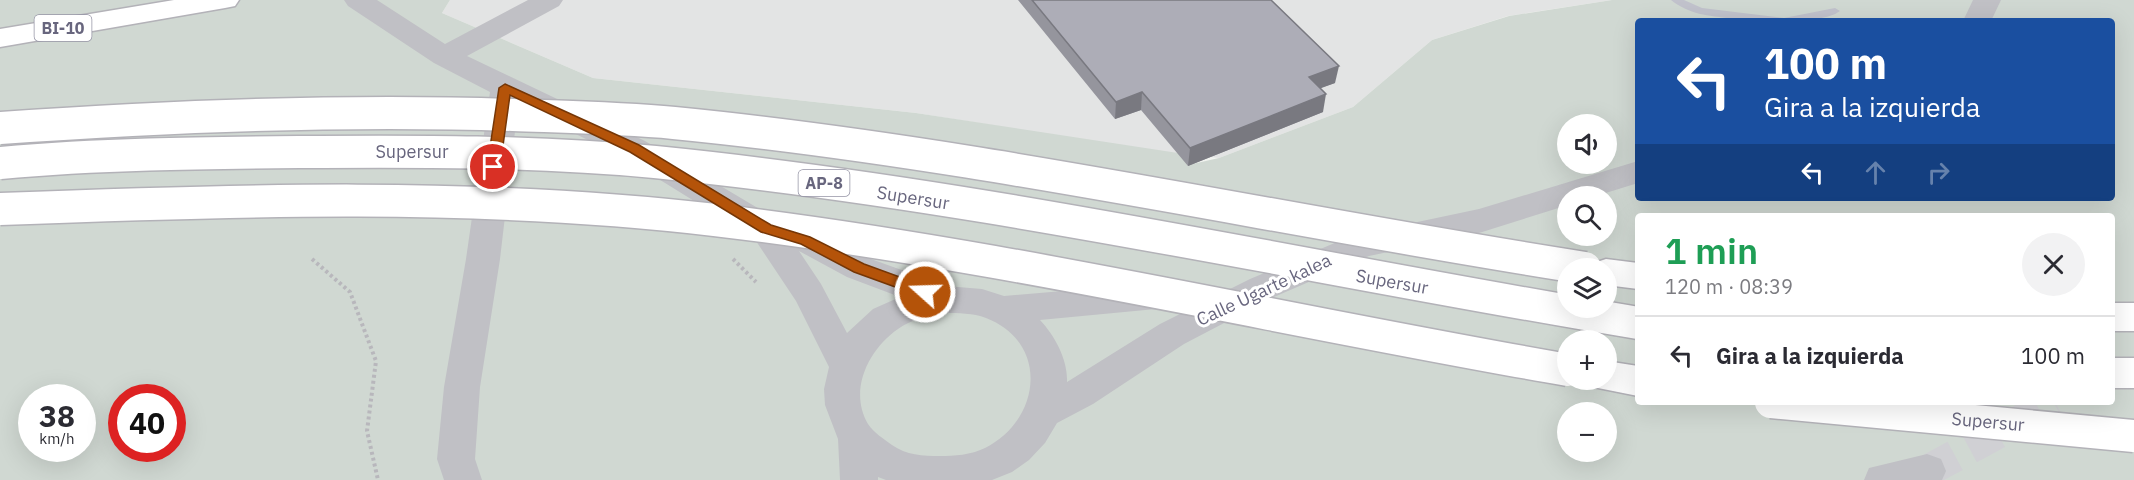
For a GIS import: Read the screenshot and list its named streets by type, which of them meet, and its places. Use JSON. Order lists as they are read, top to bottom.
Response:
{
  "streets": {
    "highway": ["BI-10", "Supersur", "AP-8"],
    "street": ["Calle Ugarte kalea"]
  },
  "page": {
    "turn": ["100 m", "Gira a la izquierda"],
    "map_buttons": ["+", "−"],
    "heading": ["1 min", "120 m · 08:39"],
    "list": [
      {
        "name": "Gira a la izquierda",
        "value": "100 m"
      }
    ],
    "speed": "38 km/h",
    "limit": "40"
  }
}
